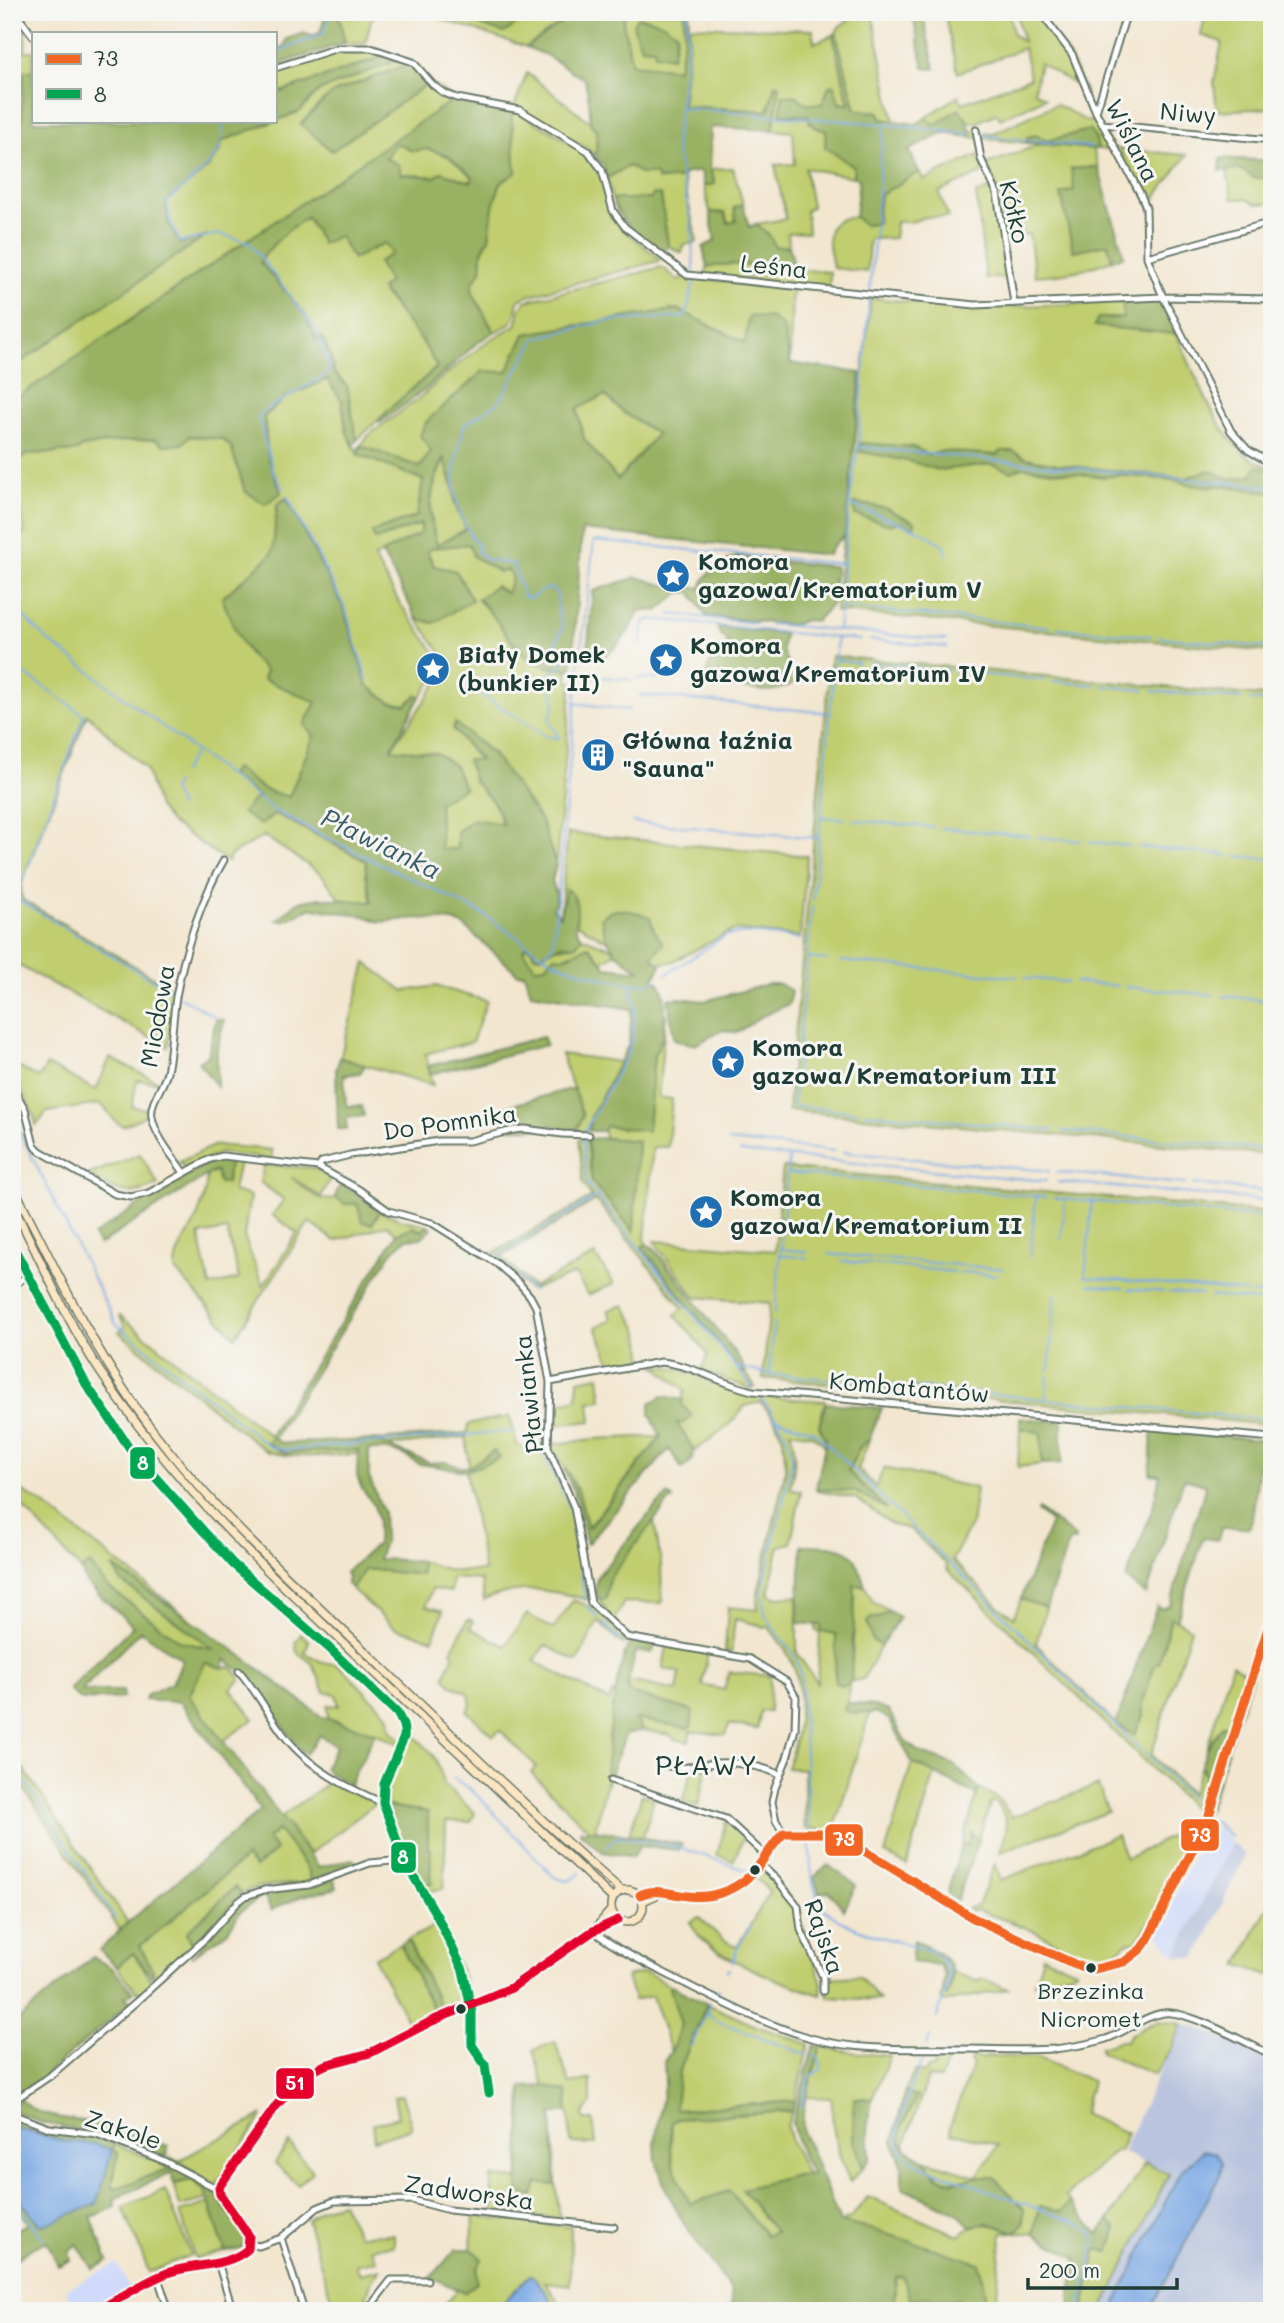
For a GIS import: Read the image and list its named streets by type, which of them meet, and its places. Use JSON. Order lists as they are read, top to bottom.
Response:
{
  "streets": {
    "street": [
      "Niwy",
      "Wiślana",
      "Kółko",
      "Leśna",
      "Miodowa",
      "Do Pomnika",
      "Kombatantów",
      "Pławianka",
      "Rajska",
      "Zakole",
      "Zadworska"
    ]
  },
  "crossings": [
    ["Niwy", "Wiślana"],
    ["Wiślana", "Leśna"],
    ["Kółko", "Leśna"],
    ["Miodowa", "Pławianka"],
    ["Do Pomnika", "Pławianka"],
    ["Kombatantów", "Pławianka"]
  ],
  "districts": ["PŁAWY"],
  "water": ["Pławianka"],
  "places": {
    "place": [
      "Komora gazowa/Krematorium V",
      "Komora gazowa/Krematorium IV",
      "Biały Domek (bunkier II)",
      "Komora gazowa/Krematorium III",
      "Komora gazowa/Krematorium II"
    ],
    "building": ["Główna łaźnia \"Sauna\""],
    "other": ["Brzezinka Nicromet"]
  },
  "lines": ["transit line 8", "transit line 73", "transit line 51"],
  "legend": ["73", "8"],
  "scale_bar": "200 m"
}
